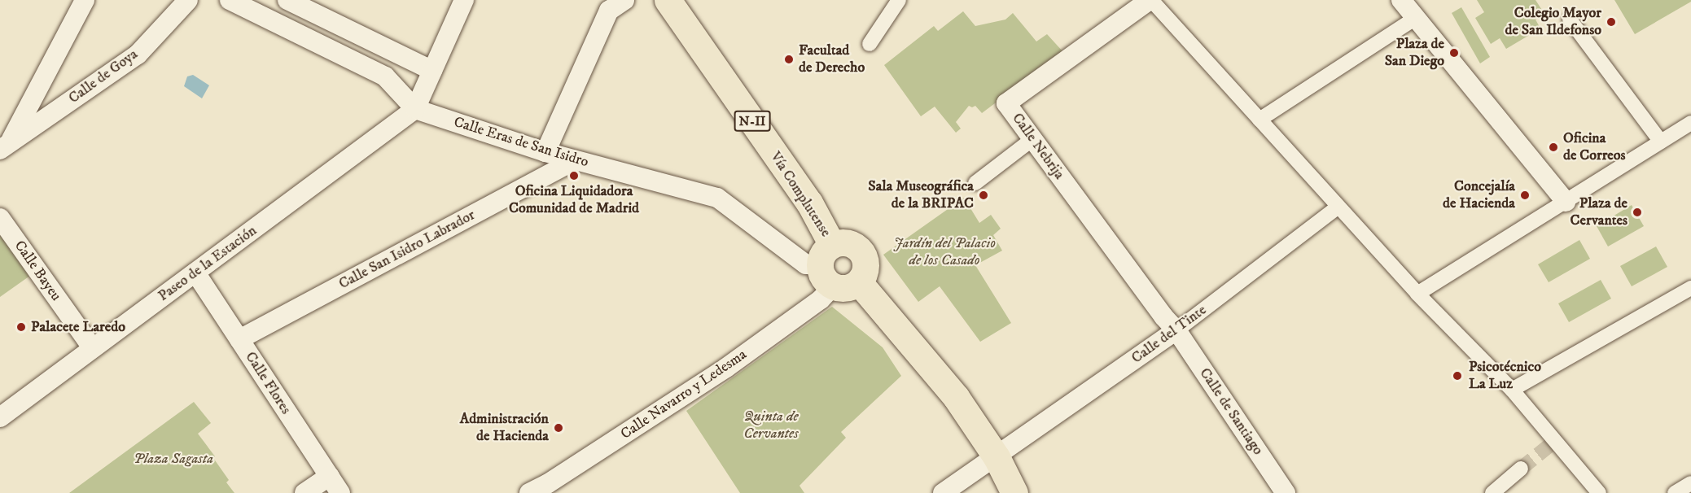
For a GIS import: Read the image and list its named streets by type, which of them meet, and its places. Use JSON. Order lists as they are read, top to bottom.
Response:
{
  "streets": {
    "main road": ["N-II", "Vía Complutense"],
    "street": [
      "Calle de Goya",
      "Calle Eras de San Isidro",
      "Calle Nebrija",
      "Calle San Isidro Labrador",
      "Paseo de la Estación",
      "Calle Bayeu",
      "Calle del Tinte",
      "Calle Flores",
      "Calle Navarro y Ledesma",
      "Calle de Santiago"
    ]
  },
  "crossings": [
    ["N-II", "Calle Eras de San Isidro"],
    ["N-II", "Vía Complutense"],
    ["N-II", "Calle Navarro y Ledesma"],
    ["Calle Eras de San Isidro", "Vía Complutense"],
    ["Calle Eras de San Isidro", "Calle San Isidro Labrador"],
    ["Calle Eras de San Isidro", "Paseo de la Estación"],
    ["Calle Eras de San Isidro", "Calle Navarro y Ledesma"],
    ["Calle Nebrija", "Calle del Tinte"],
    ["Calle Nebrija", "Calle de Santiago"],
    ["Vía Complutense", "Calle Navarro y Ledesma"],
    ["Calle San Isidro Labrador", "Calle Flores"],
    ["Paseo de la Estación", "Calle Bayeu"],
    ["Paseo de la Estación", "Calle Flores"],
    ["Calle del Tinte", "Calle de Santiago"]
  ],
  "parks": ["Jardín del Palacio de los Casado", "Quinta de Cervantes", "Plaza Sagasta"],
  "places": [
    "Colegio Mayor de San Ildefonso",
    "Plaza de San Diego",
    "Facultad de Derecho",
    "Oficina de Correos",
    "Oficina Liquidadora Comunidad de Madrid",
    "Sala Museográfica de la BRIPAC",
    "Concejalía de Hacienda",
    "Plaza de Cervantes",
    "Palacete Laredo",
    "Psicotécnico La Luz",
    "Administración de Hacienda"
  ]
}
